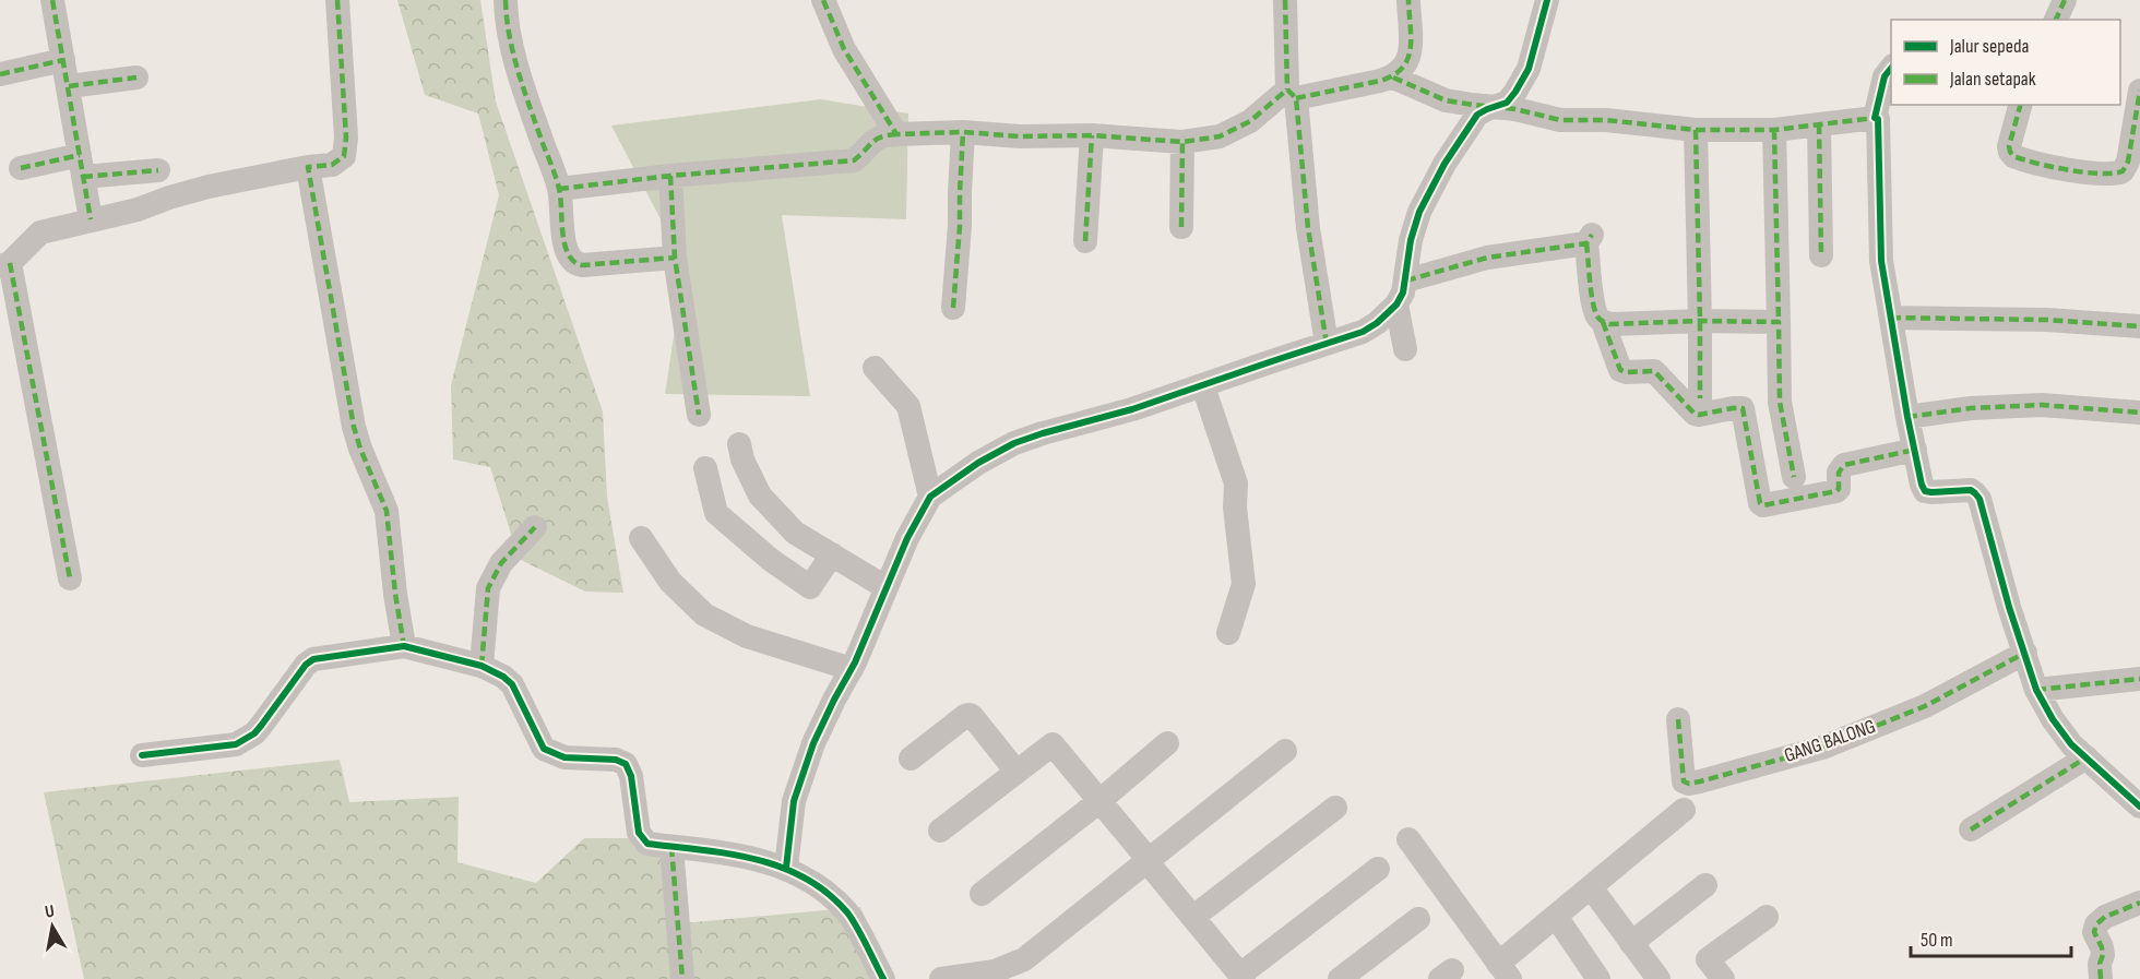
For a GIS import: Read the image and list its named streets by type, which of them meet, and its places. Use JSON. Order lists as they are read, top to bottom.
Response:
{
  "streets": {
    "street": ["GANG BALONG"]
  },
  "legend": ["Jalur sepeda", "Jalan setapak"],
  "scale_bar": "50 m",
  "north": "top"
}
